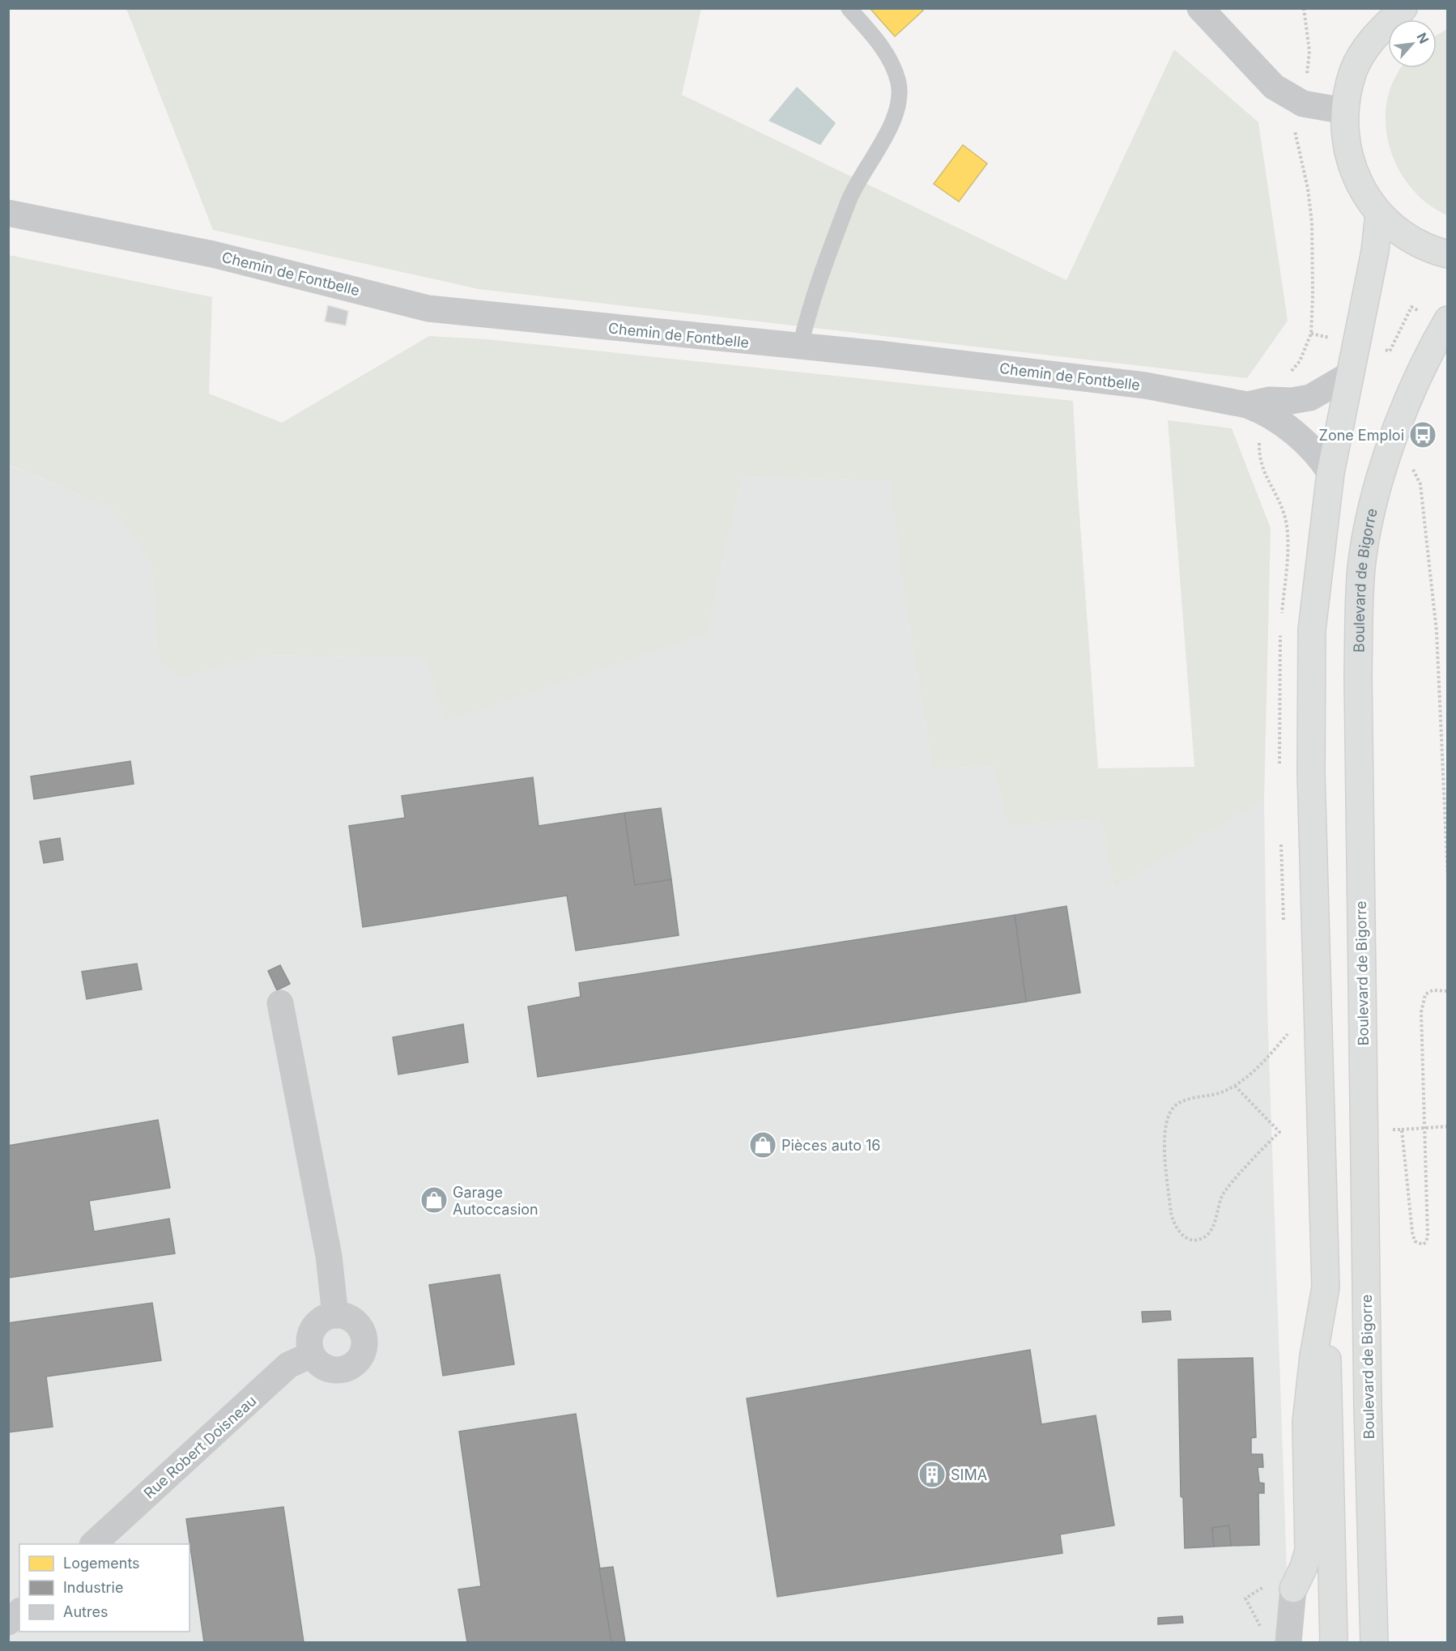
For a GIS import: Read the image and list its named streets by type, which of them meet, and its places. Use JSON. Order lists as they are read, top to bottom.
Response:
{
  "streets": {
    "main road": ["Boulevard de Bigorre"],
    "street": ["Chemin de Fontbelle", "Rue Robert Doisneau"]
  },
  "places": {
    "bus stop": ["Zone Emploi"],
    "shop": ["Pièces auto 16", "Garage Autoccasion"],
    "building": ["SIMA"]
  },
  "legend": ["Logements", "Industrie", "Autres"],
  "north": "top right"
}
